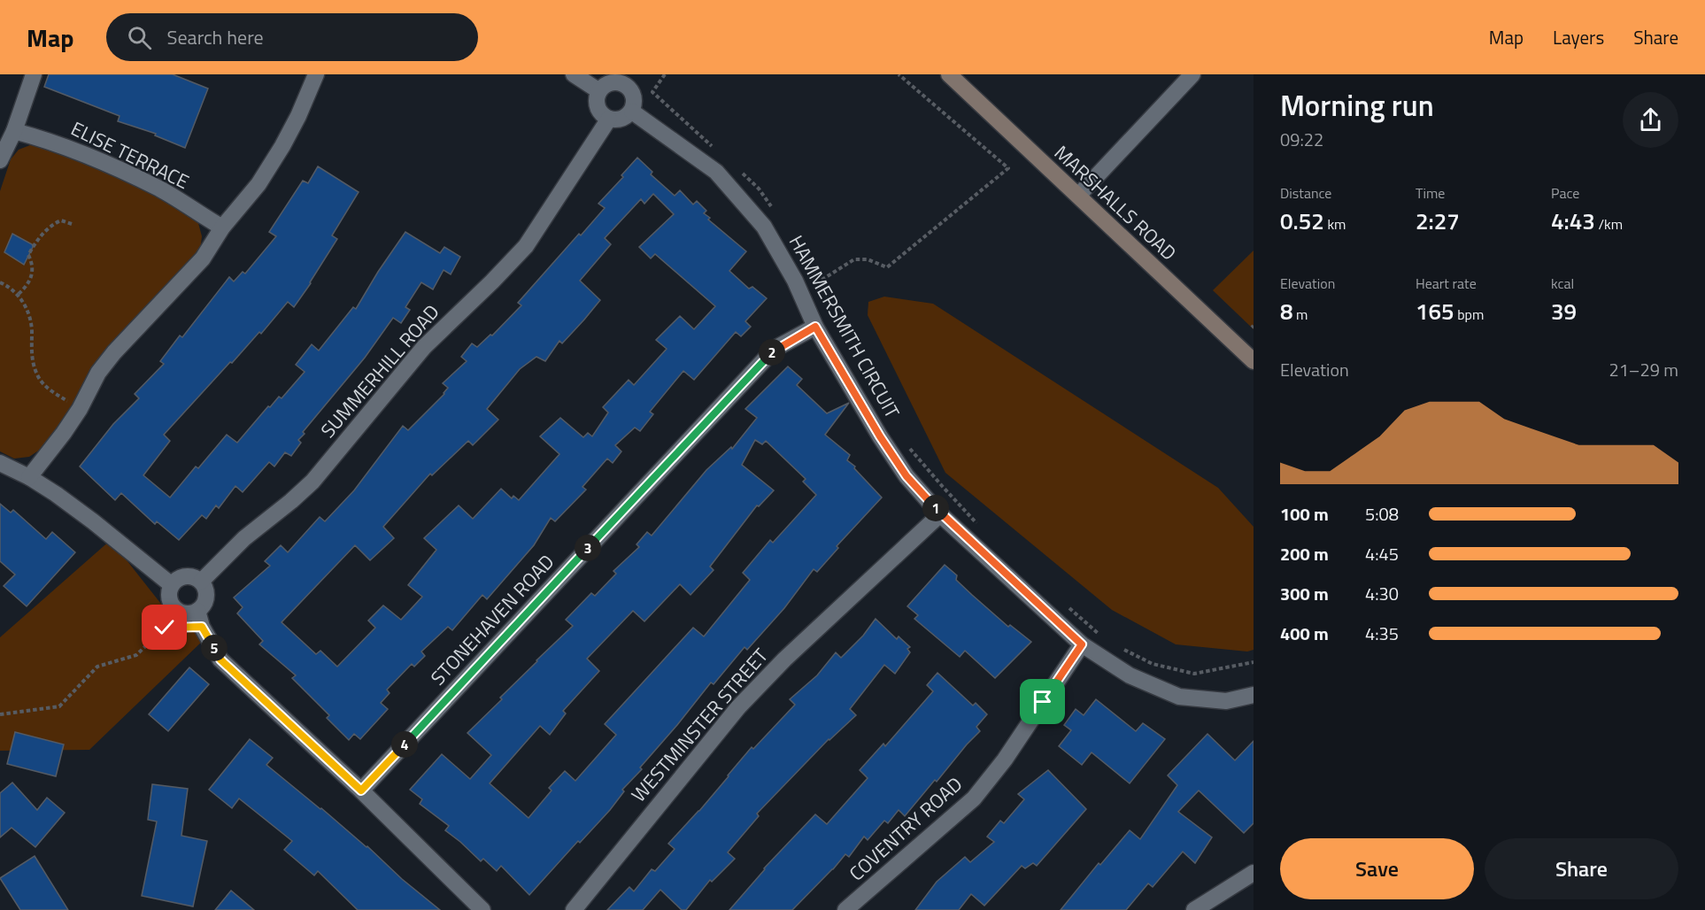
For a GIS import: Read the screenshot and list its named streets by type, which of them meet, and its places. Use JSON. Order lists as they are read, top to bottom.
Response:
{
  "streets": {
    "street": [
      "ELISE TERRACE",
      "MARSHALLS ROAD",
      "HAMMERSMITH CIRCUIT",
      "SUMMERHILL ROAD",
      "STONEHAVEN ROAD",
      "WESTMINSTER STREET",
      "COVENTRY ROAD"
    ]
  },
  "crossings": [
    ["HAMMERSMITH CIRCUIT", "SUMMERHILL ROAD"],
    ["HAMMERSMITH CIRCUIT", "STONEHAVEN ROAD"],
    ["HAMMERSMITH CIRCUIT", "WESTMINSTER STREET"],
    ["HAMMERSMITH CIRCUIT", "COVENTRY ROAD"]
  ],
  "page": {
    "header": "Map",
    "search": "Search here",
    "nav": ["Map", "Layers", "Share"],
    "heading": ["Morning run", "09:22"],
    "stats": [
      ["Distance", "0.52 km"],
      ["Time", "2:27"],
      ["Pace", "4:43 /km"],
      ["Elevation", "8 m"],
      ["Heart rate", "165 bpm"],
      ["kcal", "39"]
    ],
    "pins": [
      "2",
      "1",
      "3",
      "5",
      "4"
    ],
    "chart": ["Elevation", "21–29 m"],
    "list": [
      {
        "name": "100 m",
        "note": "5:08"
      },
      {
        "name": "200 m",
        "note": "4:45"
      },
      {
        "name": "300 m",
        "note": "4:30"
      },
      {
        "name": "400 m",
        "note": "4:35"
      }
    ],
    "buttons": ["Save", "Share"]
  }
}
